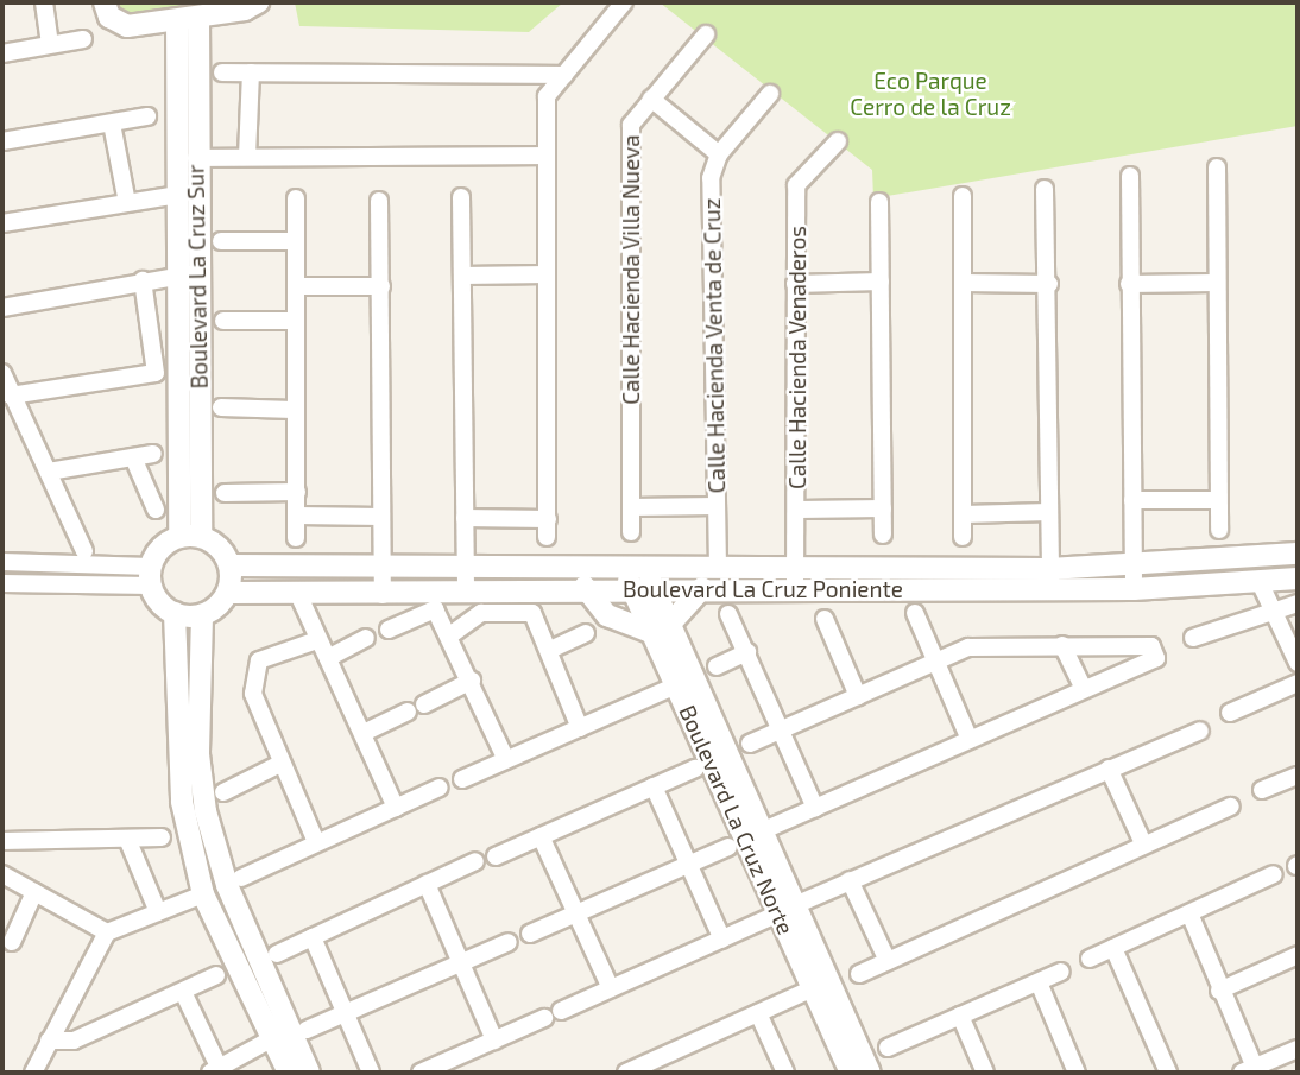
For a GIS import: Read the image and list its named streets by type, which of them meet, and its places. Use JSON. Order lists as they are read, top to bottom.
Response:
{
  "streets": {
    "street": [
      "Calle Hacienda Villa Nueva",
      "Boulevard La Cruz Sur",
      "Calle Hacienda Venta de Cruz",
      "Calle Hacienda Venaderos",
      "Boulevard La Cruz Poniente",
      "Boulevard La Cruz Norte"
    ]
  },
  "crossings": [
    ["Boulevard La Cruz Sur", "Boulevard La Cruz Poniente"],
    ["Calle Hacienda Venta de Cruz", "Boulevard La Cruz Poniente"],
    ["Calle Hacienda Venaderos", "Boulevard La Cruz Poniente"],
    ["Boulevard La Cruz Poniente", "Boulevard La Cruz Norte"]
  ],
  "parks": ["Eco Parque Cerro de la Cruz"]
}
